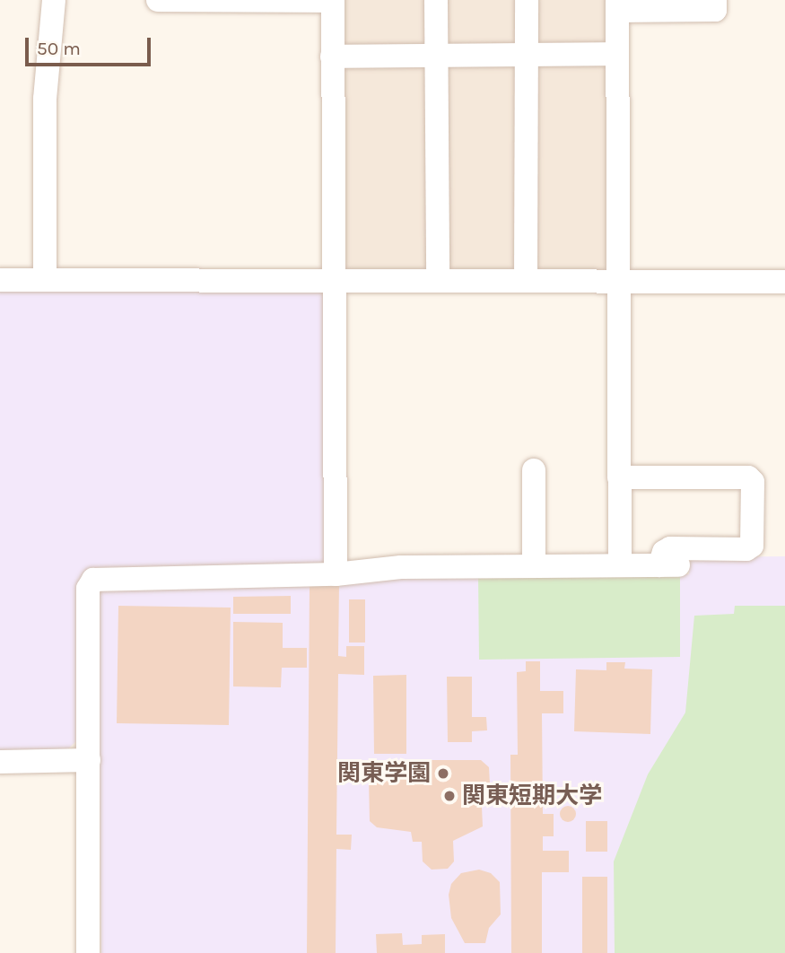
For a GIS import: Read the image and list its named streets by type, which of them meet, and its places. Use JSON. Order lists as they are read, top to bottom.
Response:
{
  "places": ["関東学園", "関東短期大学"],
  "scale_bar": "50 m"
}
